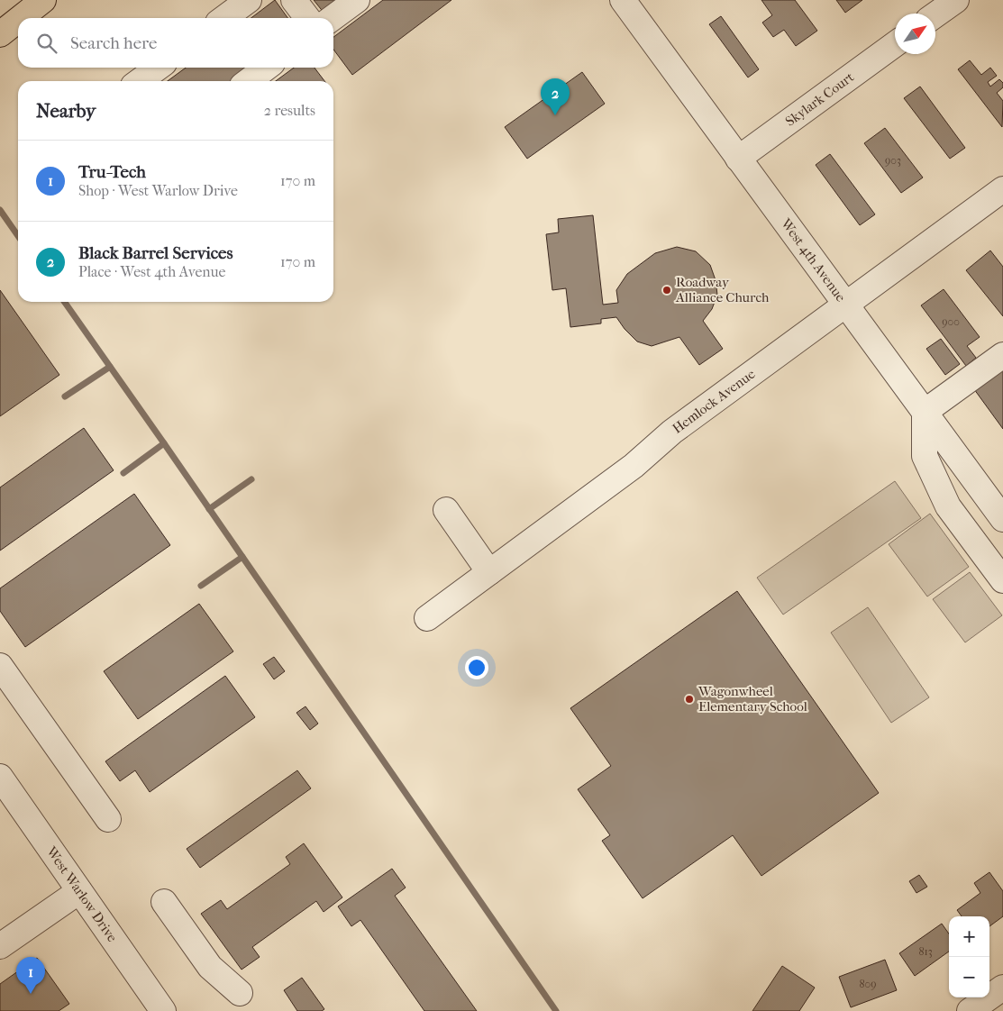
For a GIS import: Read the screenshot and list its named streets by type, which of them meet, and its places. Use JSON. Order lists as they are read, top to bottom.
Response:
{
  "streets": {
    "street": [
      "Skylark Court",
      "West 4th Avenue",
      "Hemlock Avenue",
      "West Warlow Drive"
    ]
  },
  "crossings": [
    ["Skylark Court", "West 4th Avenue"],
    ["West 4th Avenue", "Hemlock Avenue"]
  ],
  "places": ["Roadway Alliance Church", "Wagonwheel Elementary School"],
  "house_numbers": [
    "903",
    "900",
    "813",
    "809"
  ],
  "north": "top right",
  "page": {
    "search": "Search here",
    "pins": ["2", "1"],
    "heading": ["Nearby", "2 results"],
    "list": [
      {
        "mark": "1",
        "name": "Tru-Tech",
        "note": "Shop · West Warlow Drive",
        "value": "170 m"
      },
      {
        "mark": "2",
        "name": "Black Barrel Services",
        "note": "Place · West 4th Avenue",
        "value": "170 m"
      }
    ],
    "map_buttons": ["+", "−"]
  }
}
